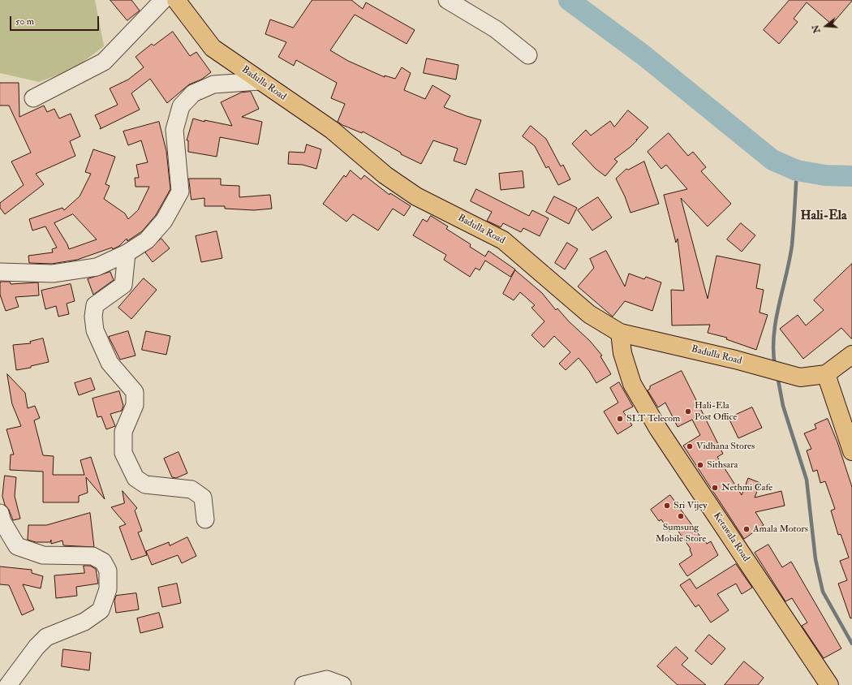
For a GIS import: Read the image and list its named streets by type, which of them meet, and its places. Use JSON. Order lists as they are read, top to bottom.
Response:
{
  "streets": {
    "main road": ["Badulla Road", "Ketawala Road"]
  },
  "crossings": [
    ["Badulla Road", "Ketawala Road"]
  ],
  "districts": ["Hali-Ela"],
  "places": [
    "Hali-Ela Post Office",
    "SLT Telecom",
    "Vidhana Stores",
    "Sithsara",
    "Nethmi Cafe",
    "Sri Vijey",
    "Sumsung Mobile Store",
    "Amala Motors"
  ],
  "scale_bar": "50 m",
  "north": "left"
}
